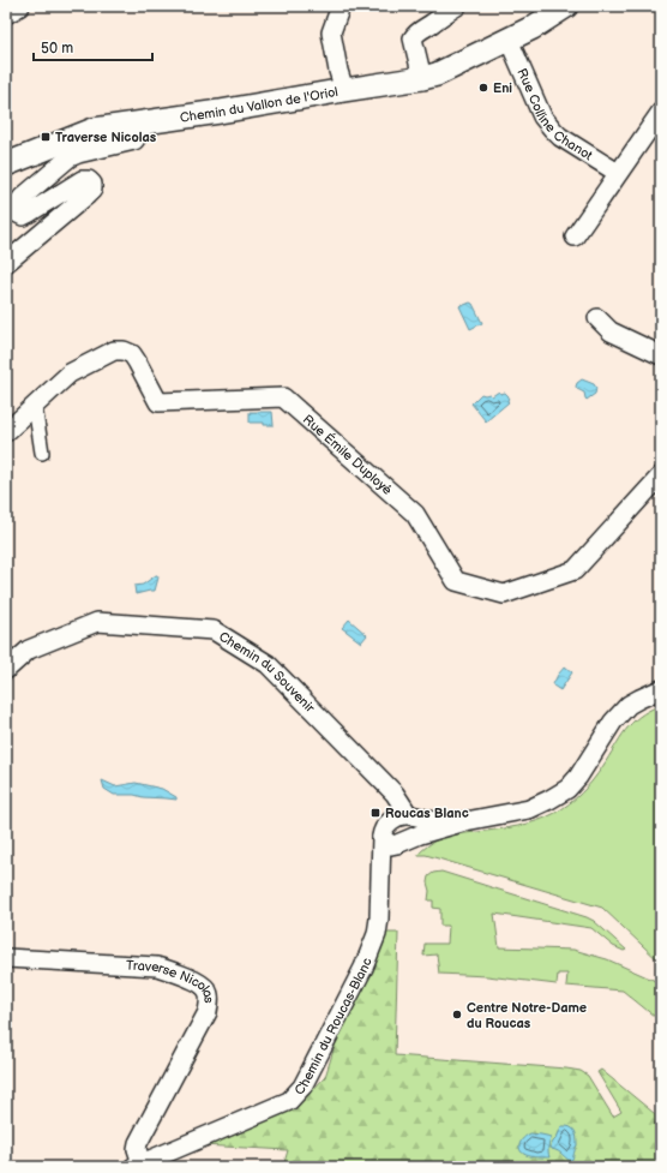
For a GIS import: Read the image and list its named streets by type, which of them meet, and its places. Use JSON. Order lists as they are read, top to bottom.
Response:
{
  "streets": {
    "street": [
      "Chemin du Vallon de l'Oriol",
      "Rue Colline Chanot",
      "Rue Émile Duployé",
      "Chemin du Souvenir",
      "Traverse Nicolas",
      "Chemin du Roucas-Blanc"
    ]
  },
  "crossings": [
    ["Chemin du Vallon de l'Oriol", "Rue Colline Chanot"],
    ["Traverse Nicolas", "Chemin du Roucas-Blanc"]
  ],
  "places": {
    "other": ["Eni", "Centre Notre-Dame du Roucas"],
    "transit": ["Traverse Nicolas", "Roucas Blanc"]
  },
  "scale_bar": "50 m"
}
